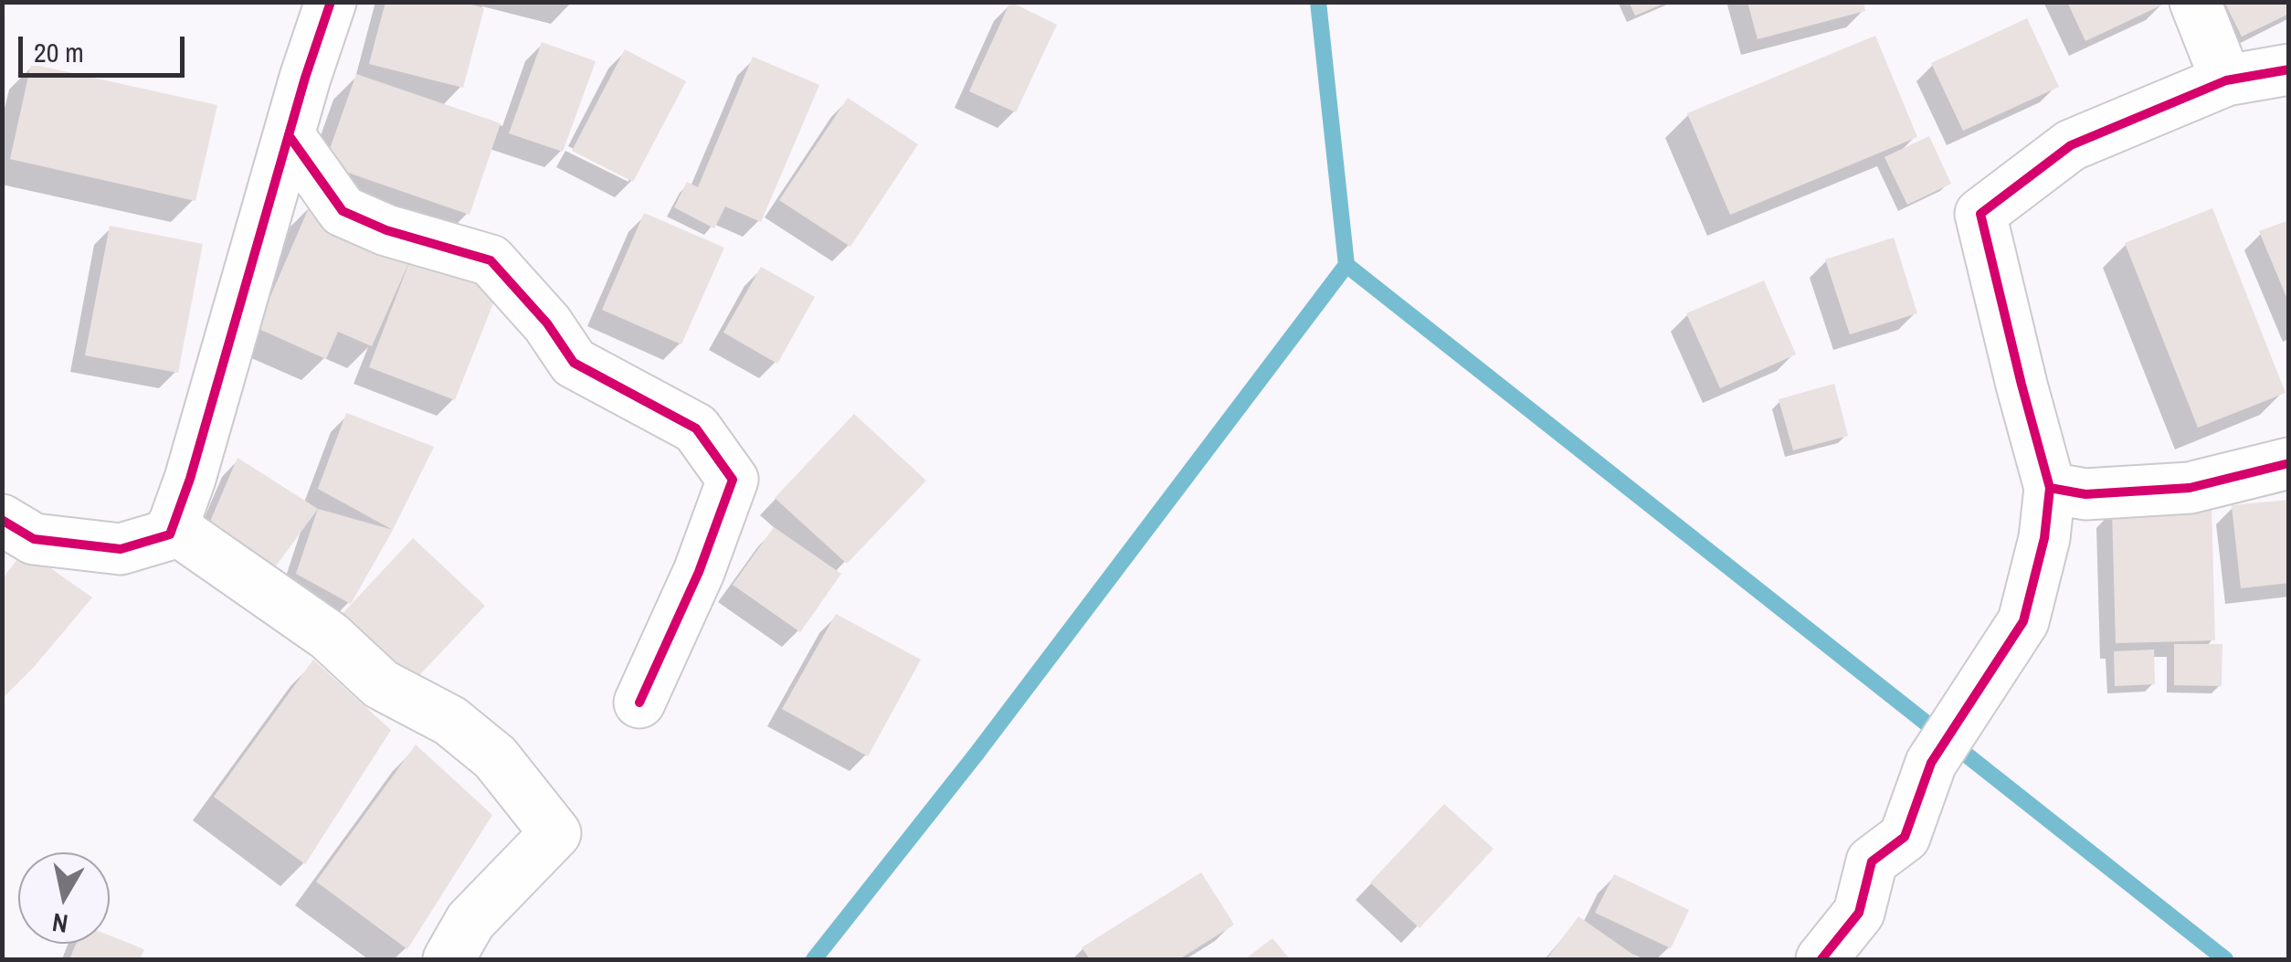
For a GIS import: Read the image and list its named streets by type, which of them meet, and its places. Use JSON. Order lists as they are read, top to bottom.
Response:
{
  "scale_bar": "20 m",
  "north": "bottom"
}
